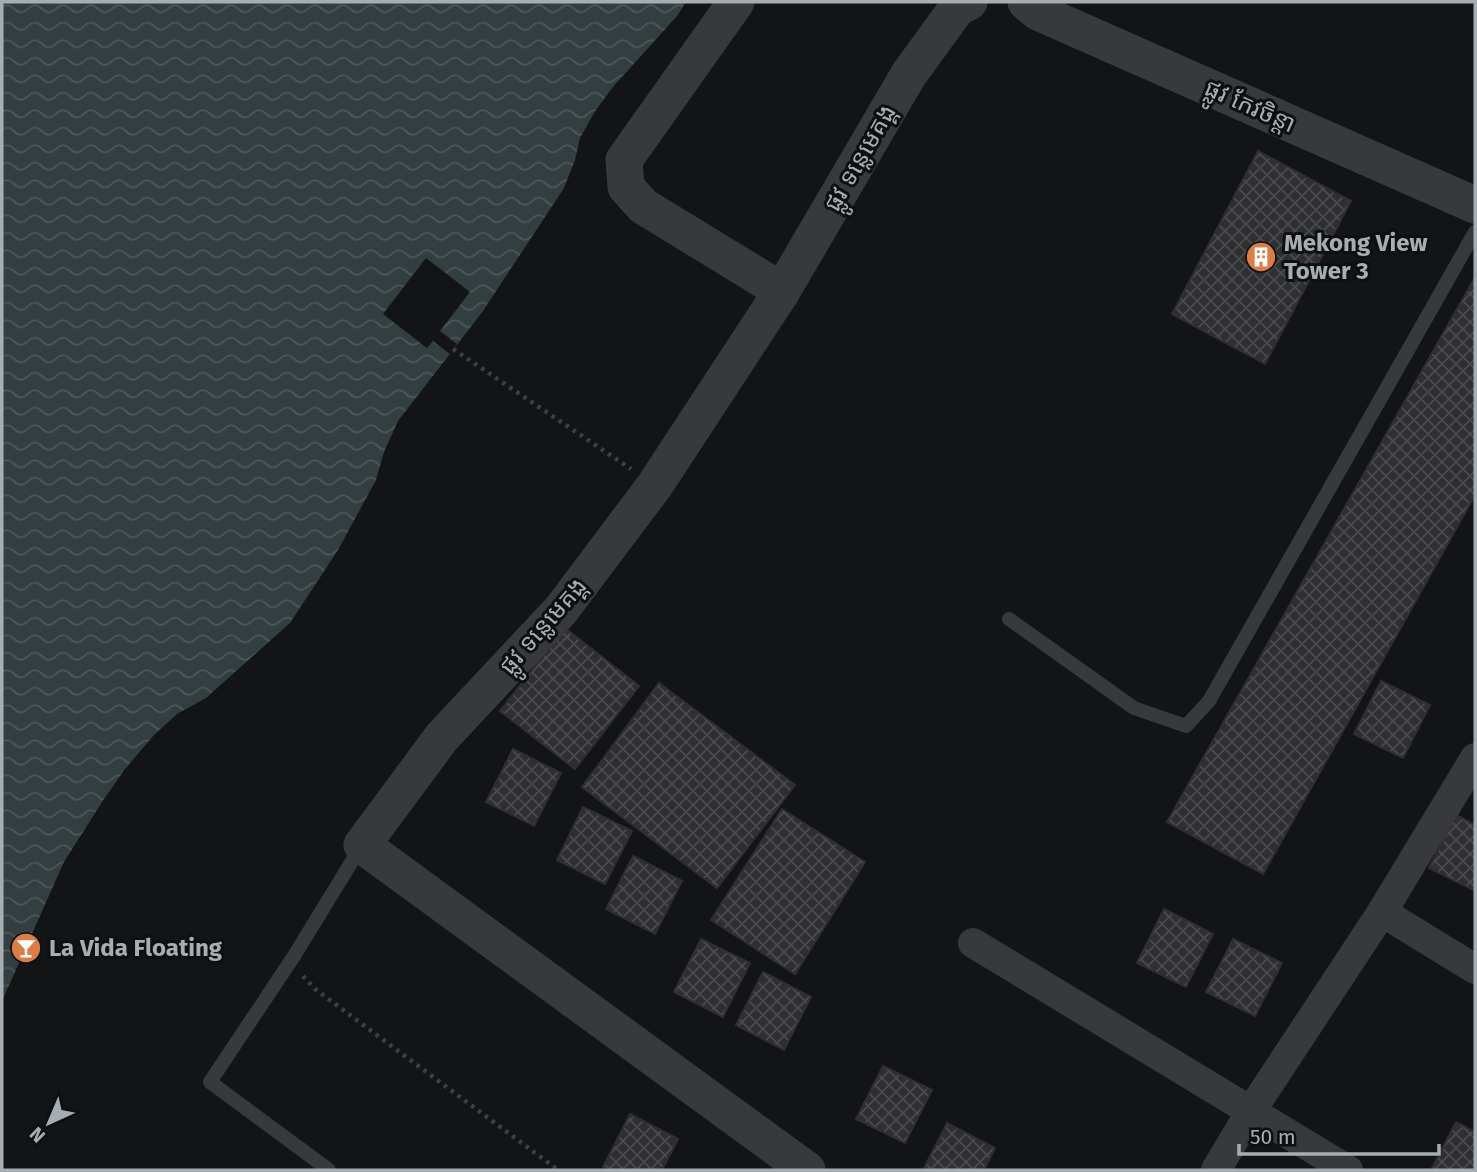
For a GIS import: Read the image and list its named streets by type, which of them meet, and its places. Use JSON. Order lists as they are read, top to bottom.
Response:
{
  "streets": {
    "street": ["ផ្លូវ កែវចិន្តា", "ផ្លូវ ទន្លេមេគង្គ"]
  },
  "places": {
    "building": ["Mekong View Tower 3"],
    "bar": ["La Vida Floating"]
  },
  "scale_bar": "50 m",
  "north": "bottom left"
}
